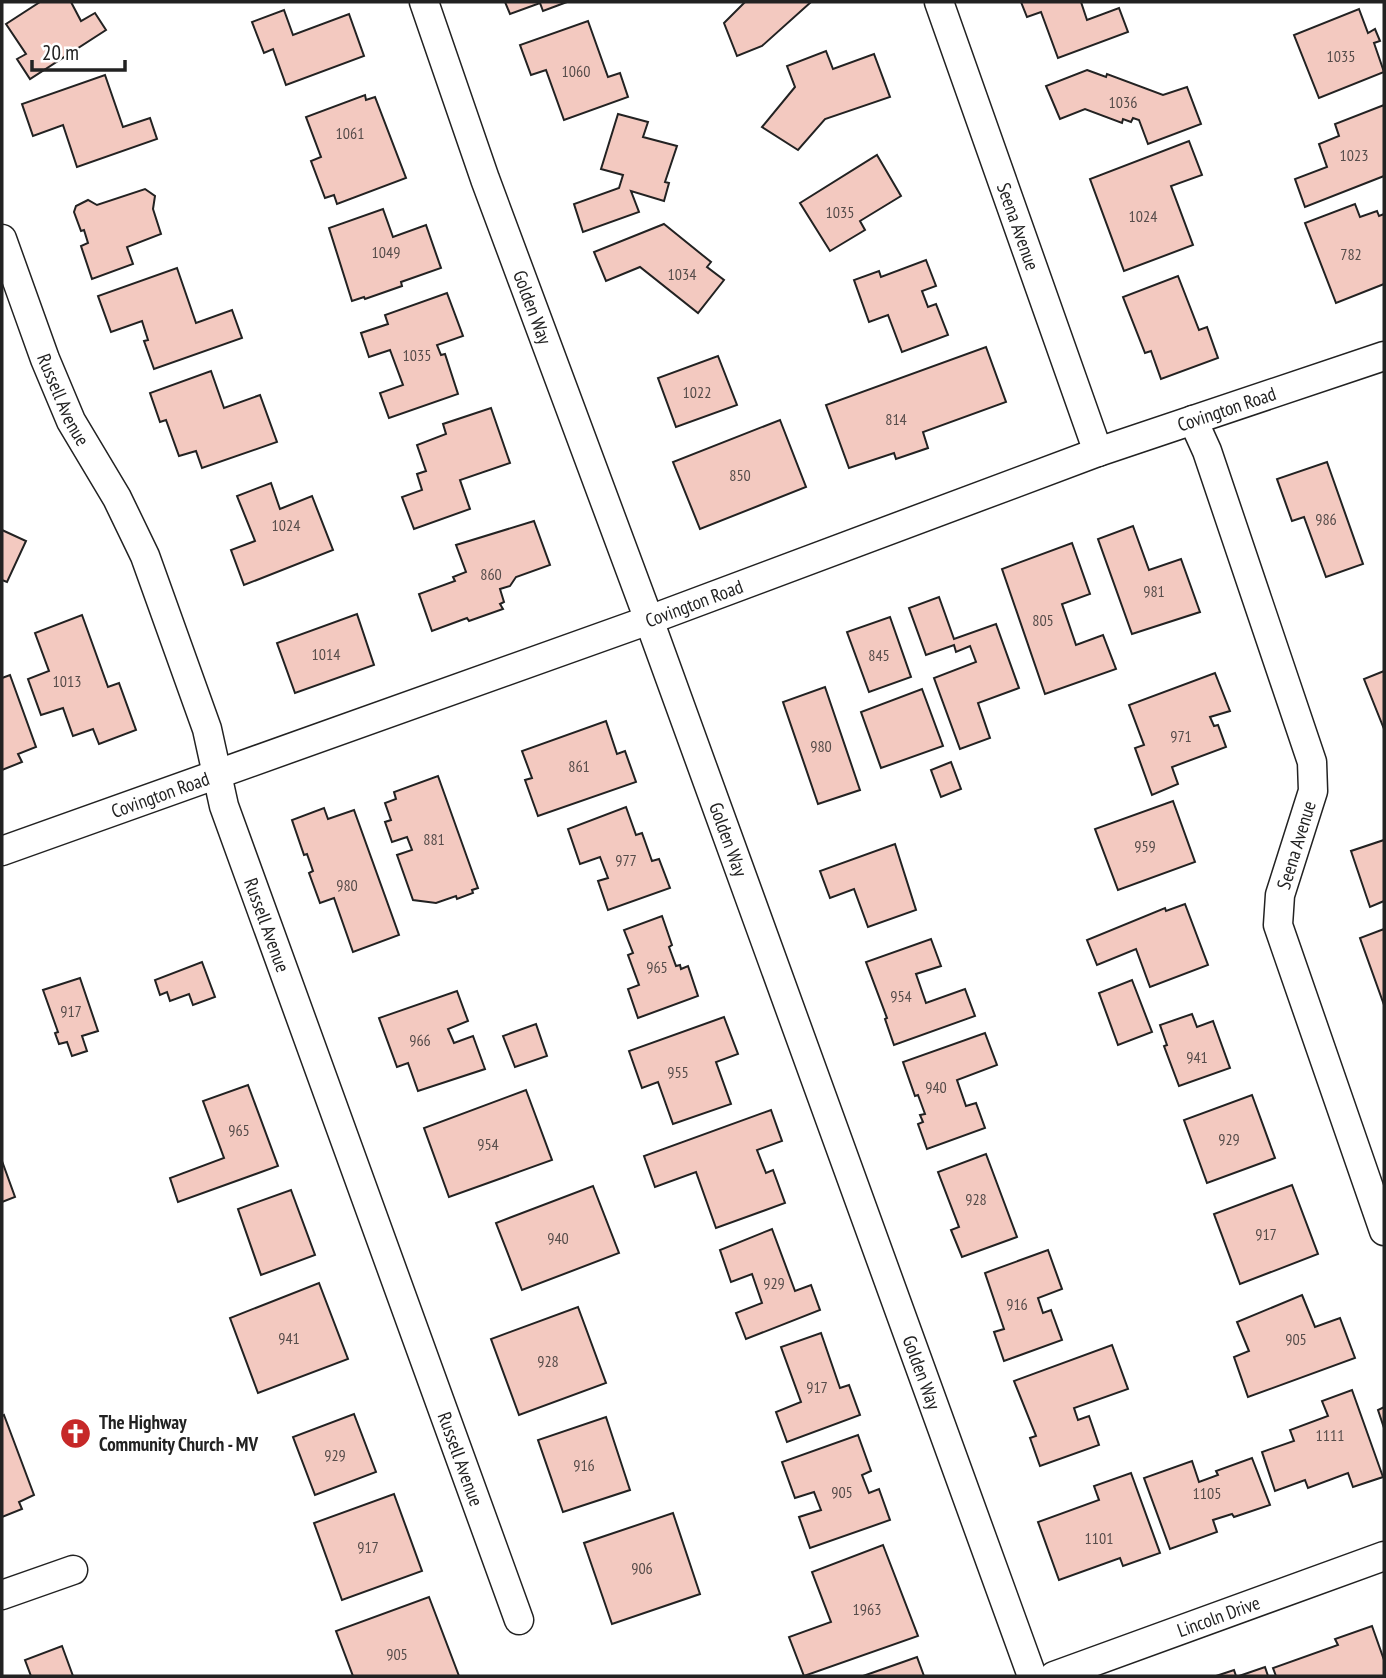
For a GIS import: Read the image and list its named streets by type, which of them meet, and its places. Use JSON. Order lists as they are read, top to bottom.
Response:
{
  "streets": {
    "street": [
      "Seena Avenue",
      "Golden Way",
      "Russell Avenue",
      "Covington Road",
      "Lincoln Drive"
    ]
  },
  "crossings": [
    ["Seena Avenue", "Covington Road"],
    ["Golden Way", "Covington Road"],
    ["Russell Avenue", "Covington Road"]
  ],
  "places": {
    "church": ["The Highway Community Church - MV"]
  },
  "house_numbers": [
    "1035",
    "1060",
    "1036",
    "1061",
    "1023",
    "1035",
    "1024",
    "1049",
    "782",
    "1034",
    "1035",
    "1022",
    "814",
    "850",
    "986",
    "1024",
    "860",
    "981",
    "805",
    "1014",
    "845",
    "1013",
    "971",
    "980",
    "861",
    "881",
    "959",
    "977",
    "980",
    "965",
    "954",
    "917",
    "966",
    "941",
    "955",
    "940",
    "965",
    "929",
    "954",
    "928",
    "917",
    "940",
    "929",
    "916",
    "941",
    "905",
    "928",
    "917",
    "1111",
    "929",
    "916",
    "905",
    "1105",
    "1101",
    "917",
    "906",
    "1963",
    "905"
  ],
  "scale_bar": "20 m"
}
